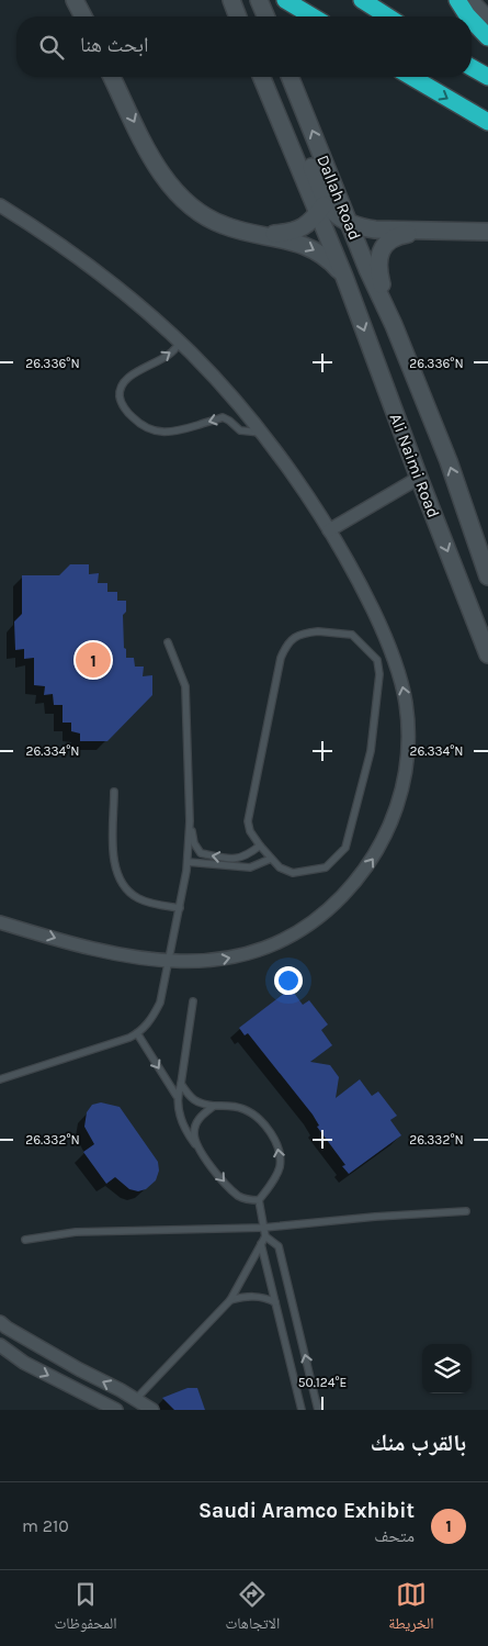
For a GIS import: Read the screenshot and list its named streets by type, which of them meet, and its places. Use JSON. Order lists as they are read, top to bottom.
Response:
{
  "streets": {
    "main road": ["Dallah Road", "Ali Naimi Road"]
  },
  "crossings": [
    ["Dallah Road", "Ali Naimi Road"]
  ],
  "page": {
    "search": "ابحث هنا",
    "pins": "1",
    "heading": "بالقرب منك",
    "list": [
      {
        "mark": "1",
        "name": "Saudi Aramco Exhibit",
        "note": "متحف",
        "value": "210 m"
      }
    ],
    "nav": ["الخريطة", "الاتجاهات", "المحفوظات"]
  },
  "coordinates": [
    "26.336°N",
    "26.334°N",
    "26.332°N",
    "50.124°E"
  ]
}
